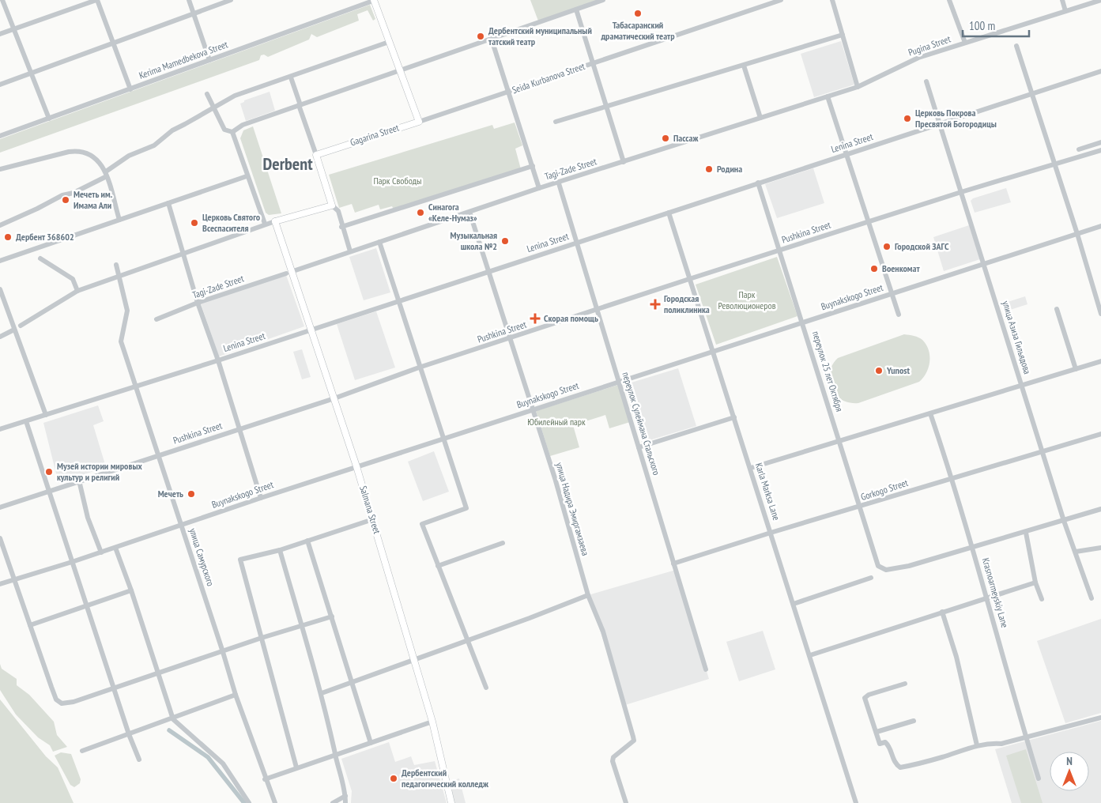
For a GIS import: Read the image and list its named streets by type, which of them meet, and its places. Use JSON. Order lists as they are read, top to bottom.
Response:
{
  "streets": {
    "main road": ["Seida Kurbanova Street", "Gagarina Street", "Salmana Street"],
    "street": [
      "Pugina Street",
      "Kerima Mamedbekova Street",
      "Lenina Street",
      "Tagi-Zade Street",
      "Pushkina Street",
      "Buynakskogo Street",
      "улица Азиза Гильядова",
      "переулок 25 лет Октября",
      "переулок Сулеймана Стальского",
      "Gorkogo Street",
      "Karla Marksa Lane",
      "улица Надира Эмиргамзаева",
      "улица Самурского",
      "Krasnoarmeyskiy Lane"
    ]
  },
  "crossings": [
    ["Pugina Street", "Tagi-Zade Street"],
    ["Kerima Mamedbekova Street", "Gagarina Street"],
    ["Seida Kurbanova Street", "Gagarina Street"],
    ["Lenina Street", "улица Азиза Гильядова"],
    ["Lenina Street", "переулок 25 лет Октября"],
    ["Lenina Street", "переулок Сулеймана Стальского"],
    ["Lenina Street", "Karla Marksa Lane"],
    ["Lenina Street", "улица Надира Эмиргамзаева"],
    ["Lenina Street", "Salmana Street"],
    ["Lenina Street", "улица Самурского"],
    ["Tagi-Zade Street", "переулок Сулеймана Стальского"],
    ["Tagi-Zade Street", "улица Надира Эмиргамзаева"],
    ["Tagi-Zade Street", "Salmana Street"],
    ["Pushkina Street", "улица Азиза Гильядова"],
    ["Pushkina Street", "переулок 25 лет Октября"],
    ["Pushkina Street", "переулок Сулеймана Стальского"],
    ["Pushkina Street", "Karla Marksa Lane"],
    ["Pushkina Street", "улица Надира Эмиргамзаева"],
    ["Pushkina Street", "Salmana Street"],
    ["Pushkina Street", "улица Самурского"],
    ["Buynakskogo Street", "улица Азиза Гильядова"],
    ["Buynakskogo Street", "переулок 25 лет Октября"],
    ["Buynakskogo Street", "переулок Сулеймана Стальского"],
    ["Buynakskogo Street", "Karla Marksa Lane"],
    ["Buynakskogo Street", "улица Надира Эмиргамзаева"],
    ["Buynakskogo Street", "Salmana Street"],
    ["Buynakskogo Street", "улица Самурского"],
    ["улица Азиза Гильядова", "Gorkogo Street"],
    ["переулок 25 лет Октября", "Gorkogo Street"],
    ["переулок 25 лет Октября", "Krasnoarmeyskiy Lane"],
    ["переулок Сулеймана Стальского", "Gorkogo Street"],
    ["Gorkogo Street", "Karla Marksa Lane"],
    ["Gorkogo Street", "Krasnoarmeyskiy Lane"]
  ],
  "districts": ["Derbent"],
  "parks": ["Парк Свободы", "Парк Революционеров", "Юбилейный парк"],
  "places": {
    "other": [
      "Табасаранский драматический театр",
      "Дербентский муниципальный татский театр",
      "Церковь Покрова Пресвятой Богородицы",
      "Пассаж",
      "Родина",
      "Мечеть им. Имама Али",
      "Синагога «Келе-Нумаз»",
      "Церковь Святого Всеспасителя",
      "Дербент 368602",
      "Музыкальная школа №2",
      "Городской ЗАГС",
      "Военкомат",
      "Yunost",
      "Музей истории мировых культур и религий",
      "Мечеть",
      "Дербентский педагогический колледж"
    ],
    "health": ["Городская поликлиника", "Скорая помощь"]
  },
  "scale_bar": "100 m",
  "north": "top"
}
